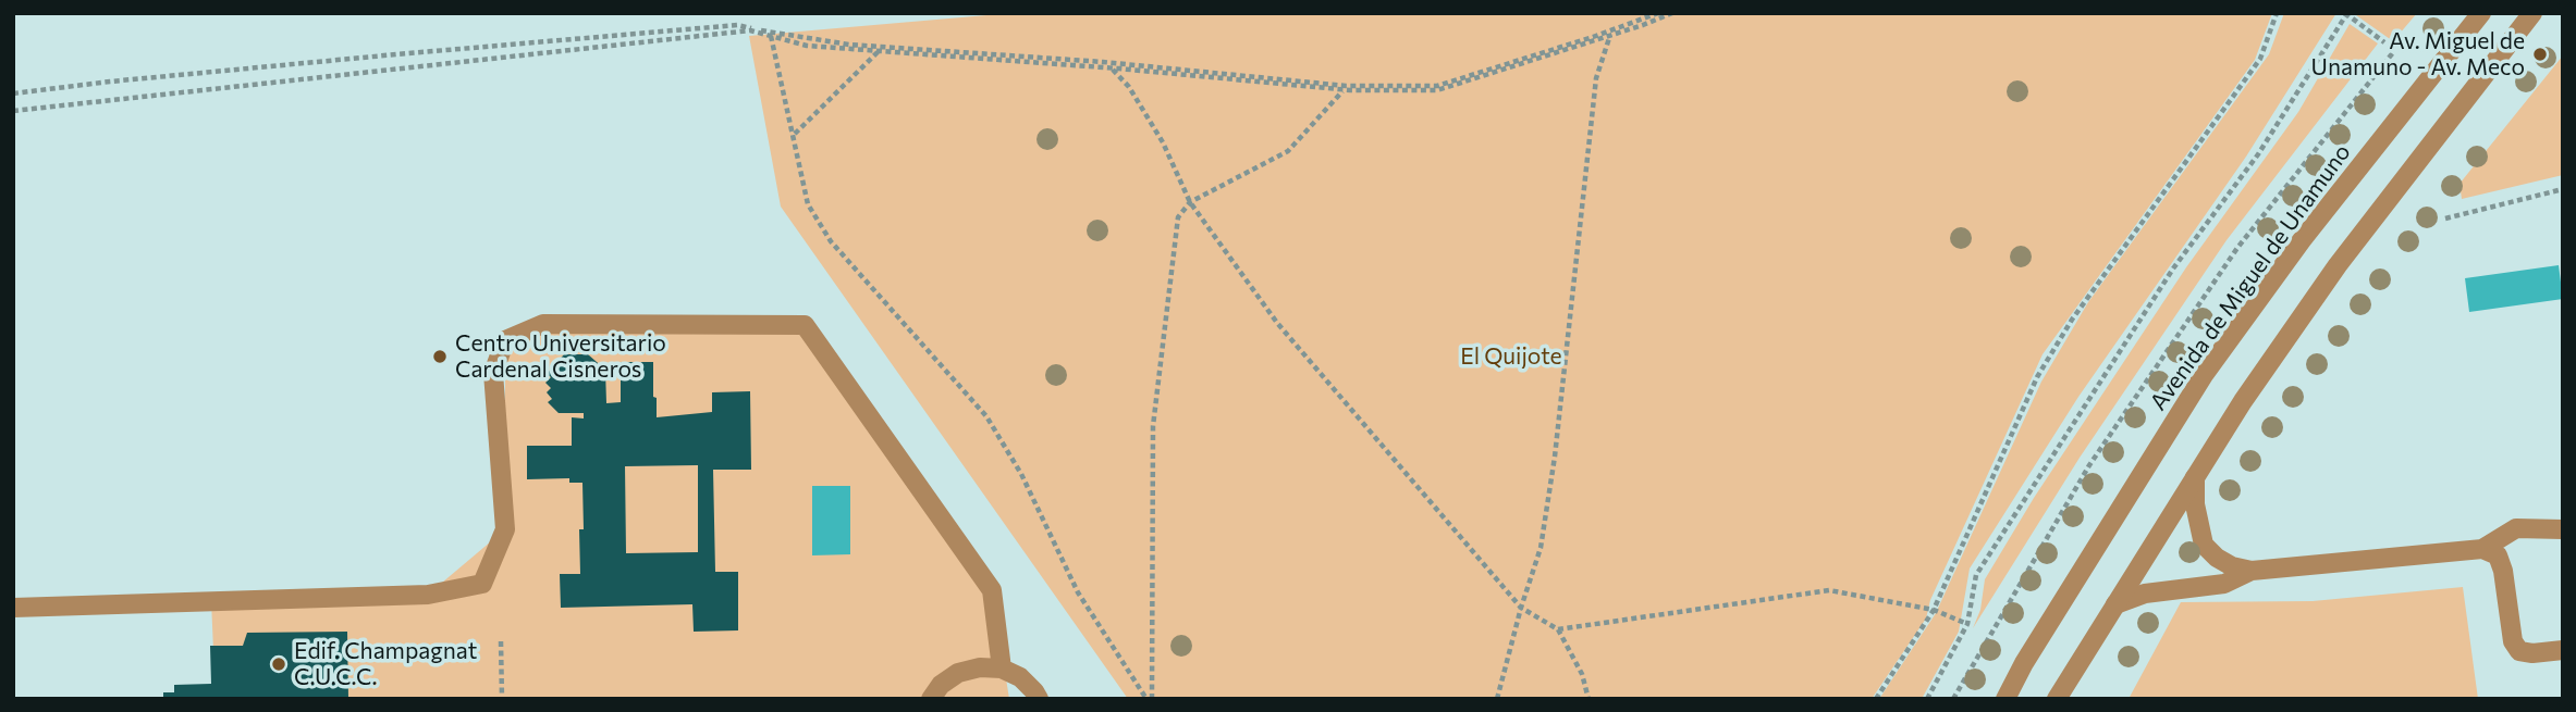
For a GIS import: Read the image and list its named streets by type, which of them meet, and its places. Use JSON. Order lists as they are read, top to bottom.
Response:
{
  "streets": {
    "street": ["Avenida de Miguel de Unamuno"]
  },
  "parks": ["El Quijote"],
  "places": ["Av. Miguel de Unamuno - Av. Meco", "Centro Universitario Cardenal Cisneros", "Edif. Champagnat C.U.C.C."]
}
